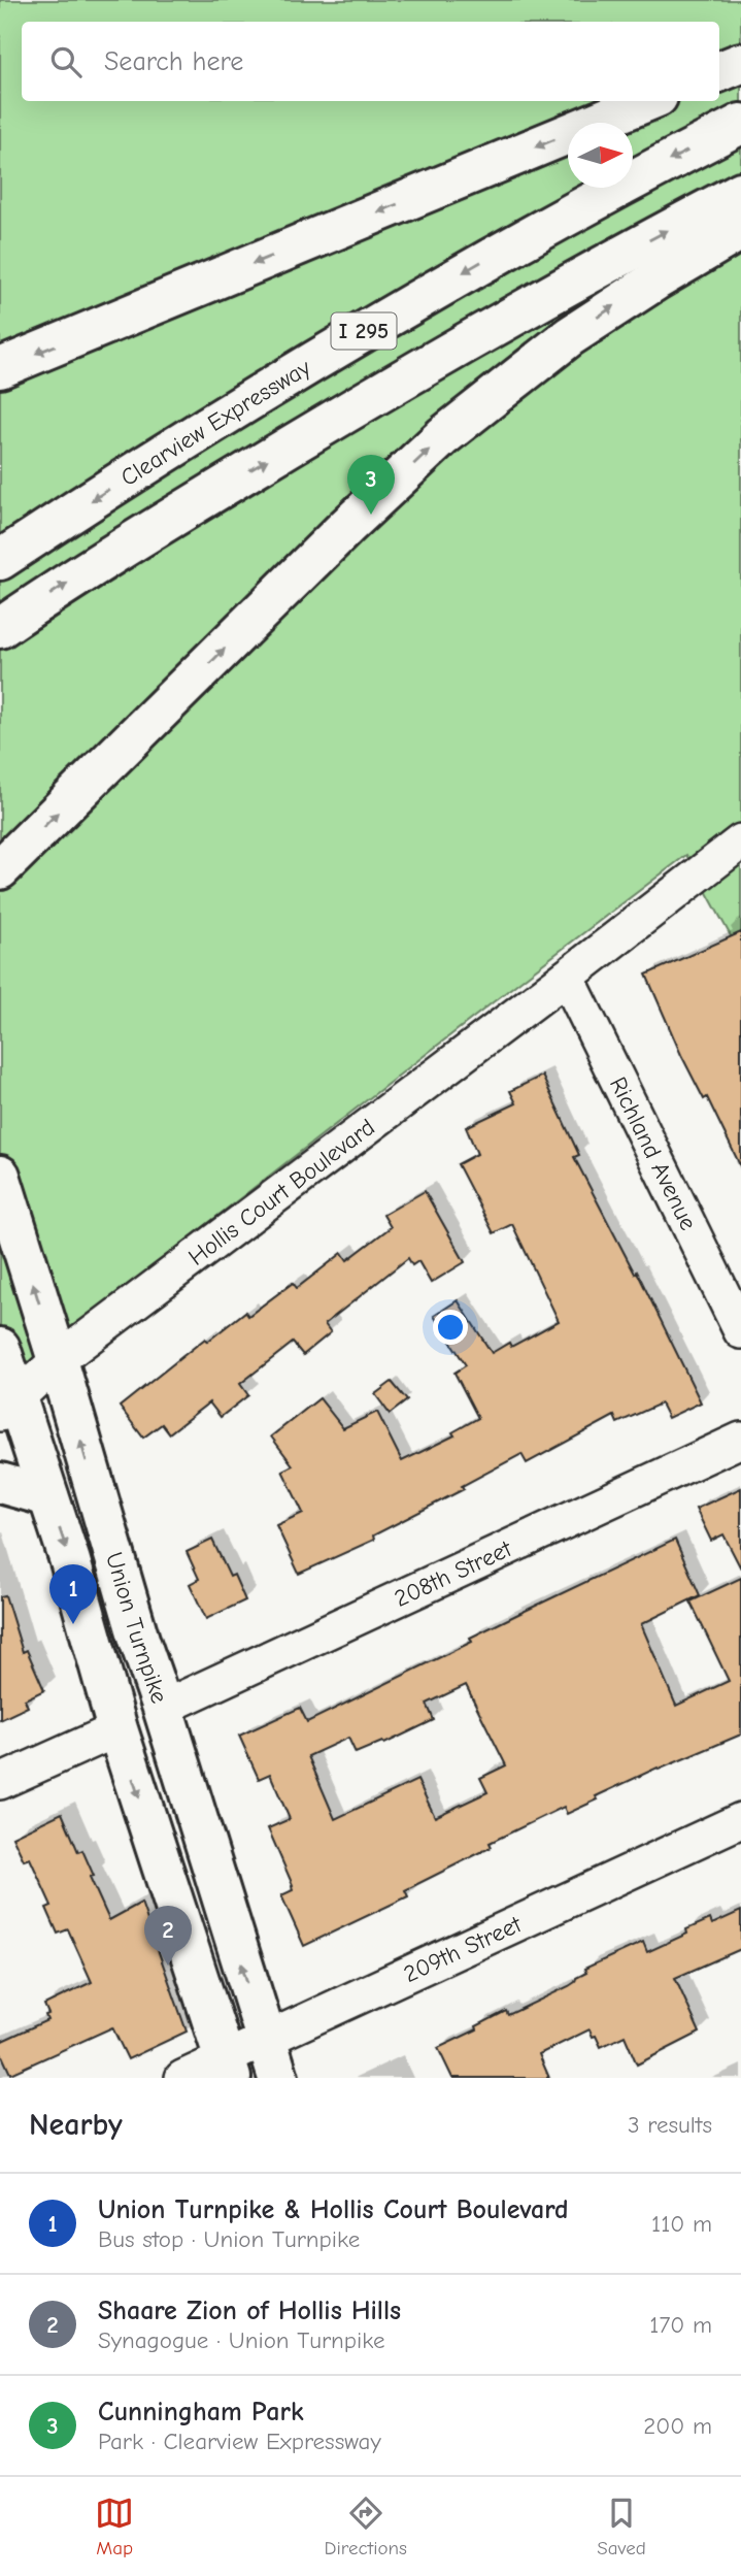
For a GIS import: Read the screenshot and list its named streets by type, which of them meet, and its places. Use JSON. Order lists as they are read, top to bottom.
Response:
{
  "streets": {
    "main road": ["I 295", "Clearview Expressway", "Union Turnpike"],
    "street": [
      "Richland Avenue",
      "Hollis Court Boulevard",
      "208th Street",
      "209th Street"
    ]
  },
  "crossings": [
    ["Richland Avenue", "Hollis Court Boulevard"],
    ["Hollis Court Boulevard", "Union Turnpike"],
    ["208th Street", "Union Turnpike"],
    ["Union Turnpike", "209th Street"]
  ],
  "north": "right",
  "page": {
    "search": "Search here",
    "pins": ["3", "1", "2"],
    "heading": ["Nearby", "3 results"],
    "list": [
      {
        "mark": "1",
        "name": "Union Turnpike & Hollis Court Boulevard",
        "note": "Bus stop · Union Turnpike",
        "value": "110 m"
      },
      {
        "mark": "2",
        "name": "Shaare Zion of Hollis Hills",
        "note": "Synagogue · Union Turnpike",
        "value": "170 m"
      },
      {
        "mark": "3",
        "name": "Cunningham Park",
        "note": "Park · Clearview Expressway",
        "value": "200 m"
      }
    ],
    "nav": ["Map", "Directions", "Saved"]
  }
}
